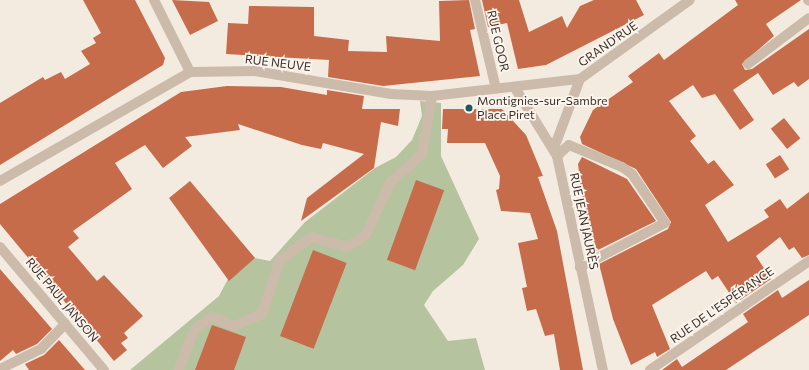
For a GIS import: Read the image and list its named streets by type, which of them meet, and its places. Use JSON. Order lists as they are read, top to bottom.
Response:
{
  "streets": {
    "street": [
      "RUE GOOR",
      "GRAND'RUE",
      "RUE NEUVE",
      "RUE JEAN JAURÈS",
      "RUE PAUL JANSON",
      "RUE DE L'ESPÉRANCE"
    ]
  },
  "crossings": [
    ["RUE GOOR", "RUE NEUVE"],
    ["GRAND'RUE", "RUE NEUVE"],
    ["GRAND'RUE", "RUE JEAN JAURÈS"],
    ["RUE NEUVE", "RUE JEAN JAURÈS"]
  ],
  "places": ["Montignies-sur-Sambre Place Piret"]
}
